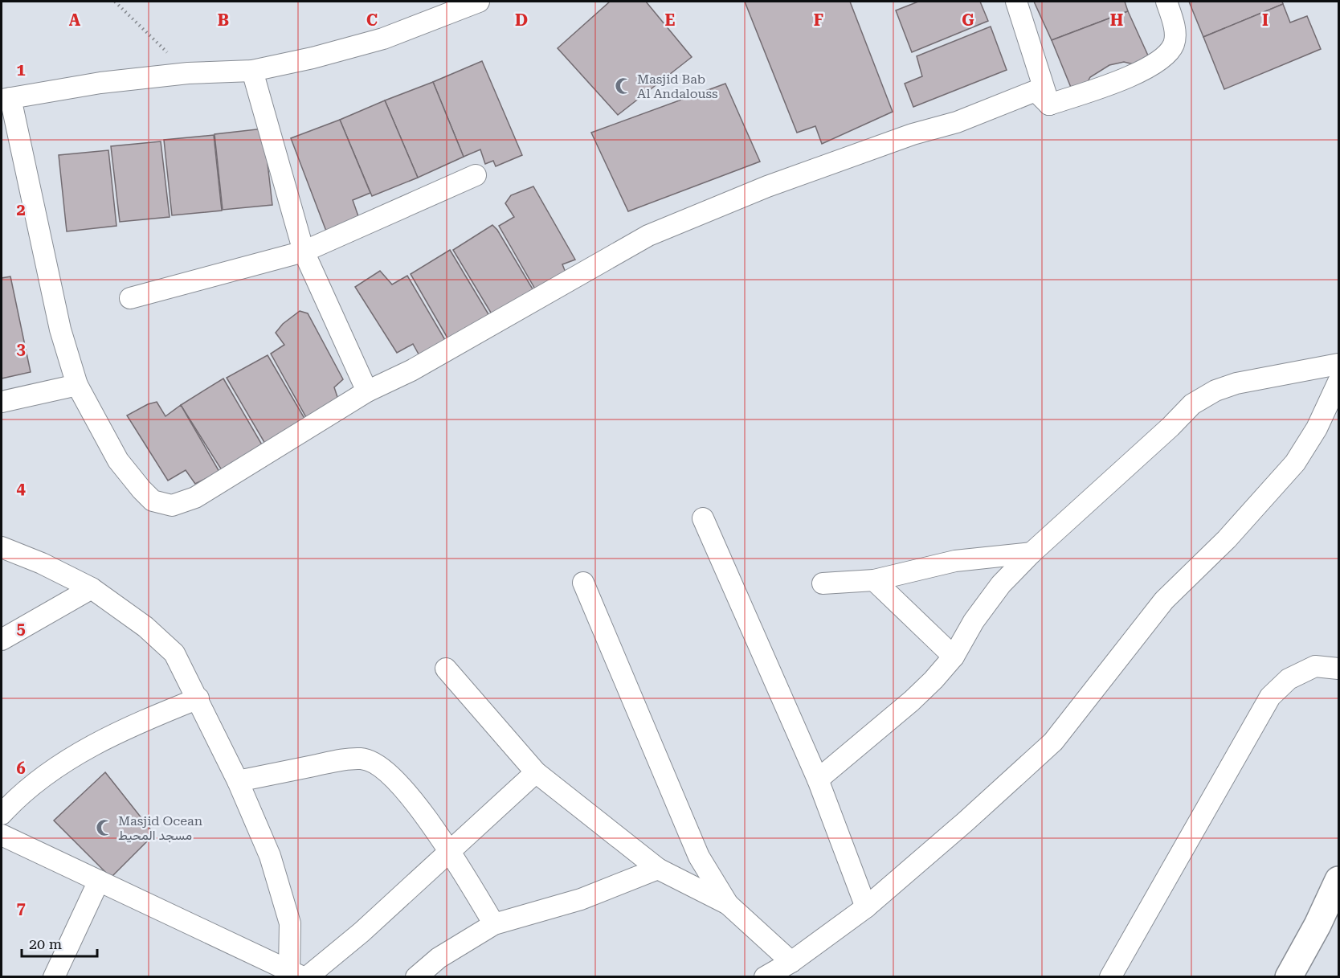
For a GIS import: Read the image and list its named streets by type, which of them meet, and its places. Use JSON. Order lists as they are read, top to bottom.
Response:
{
  "places": {
    "mosque": ["Masjid Bab Al Andalouss", "Masjid Ocean مسجد المحيط"]
  },
  "scale_bar": "20 m",
  "grid": {
    "columns": [
      "A",
      "B",
      "C",
      "D",
      "E",
      "F",
      "G",
      "H",
      "I"
    ],
    "rows": [
      "1",
      "2",
      "3",
      "4",
      "5",
      "6",
      "7"
    ]
  }
}
